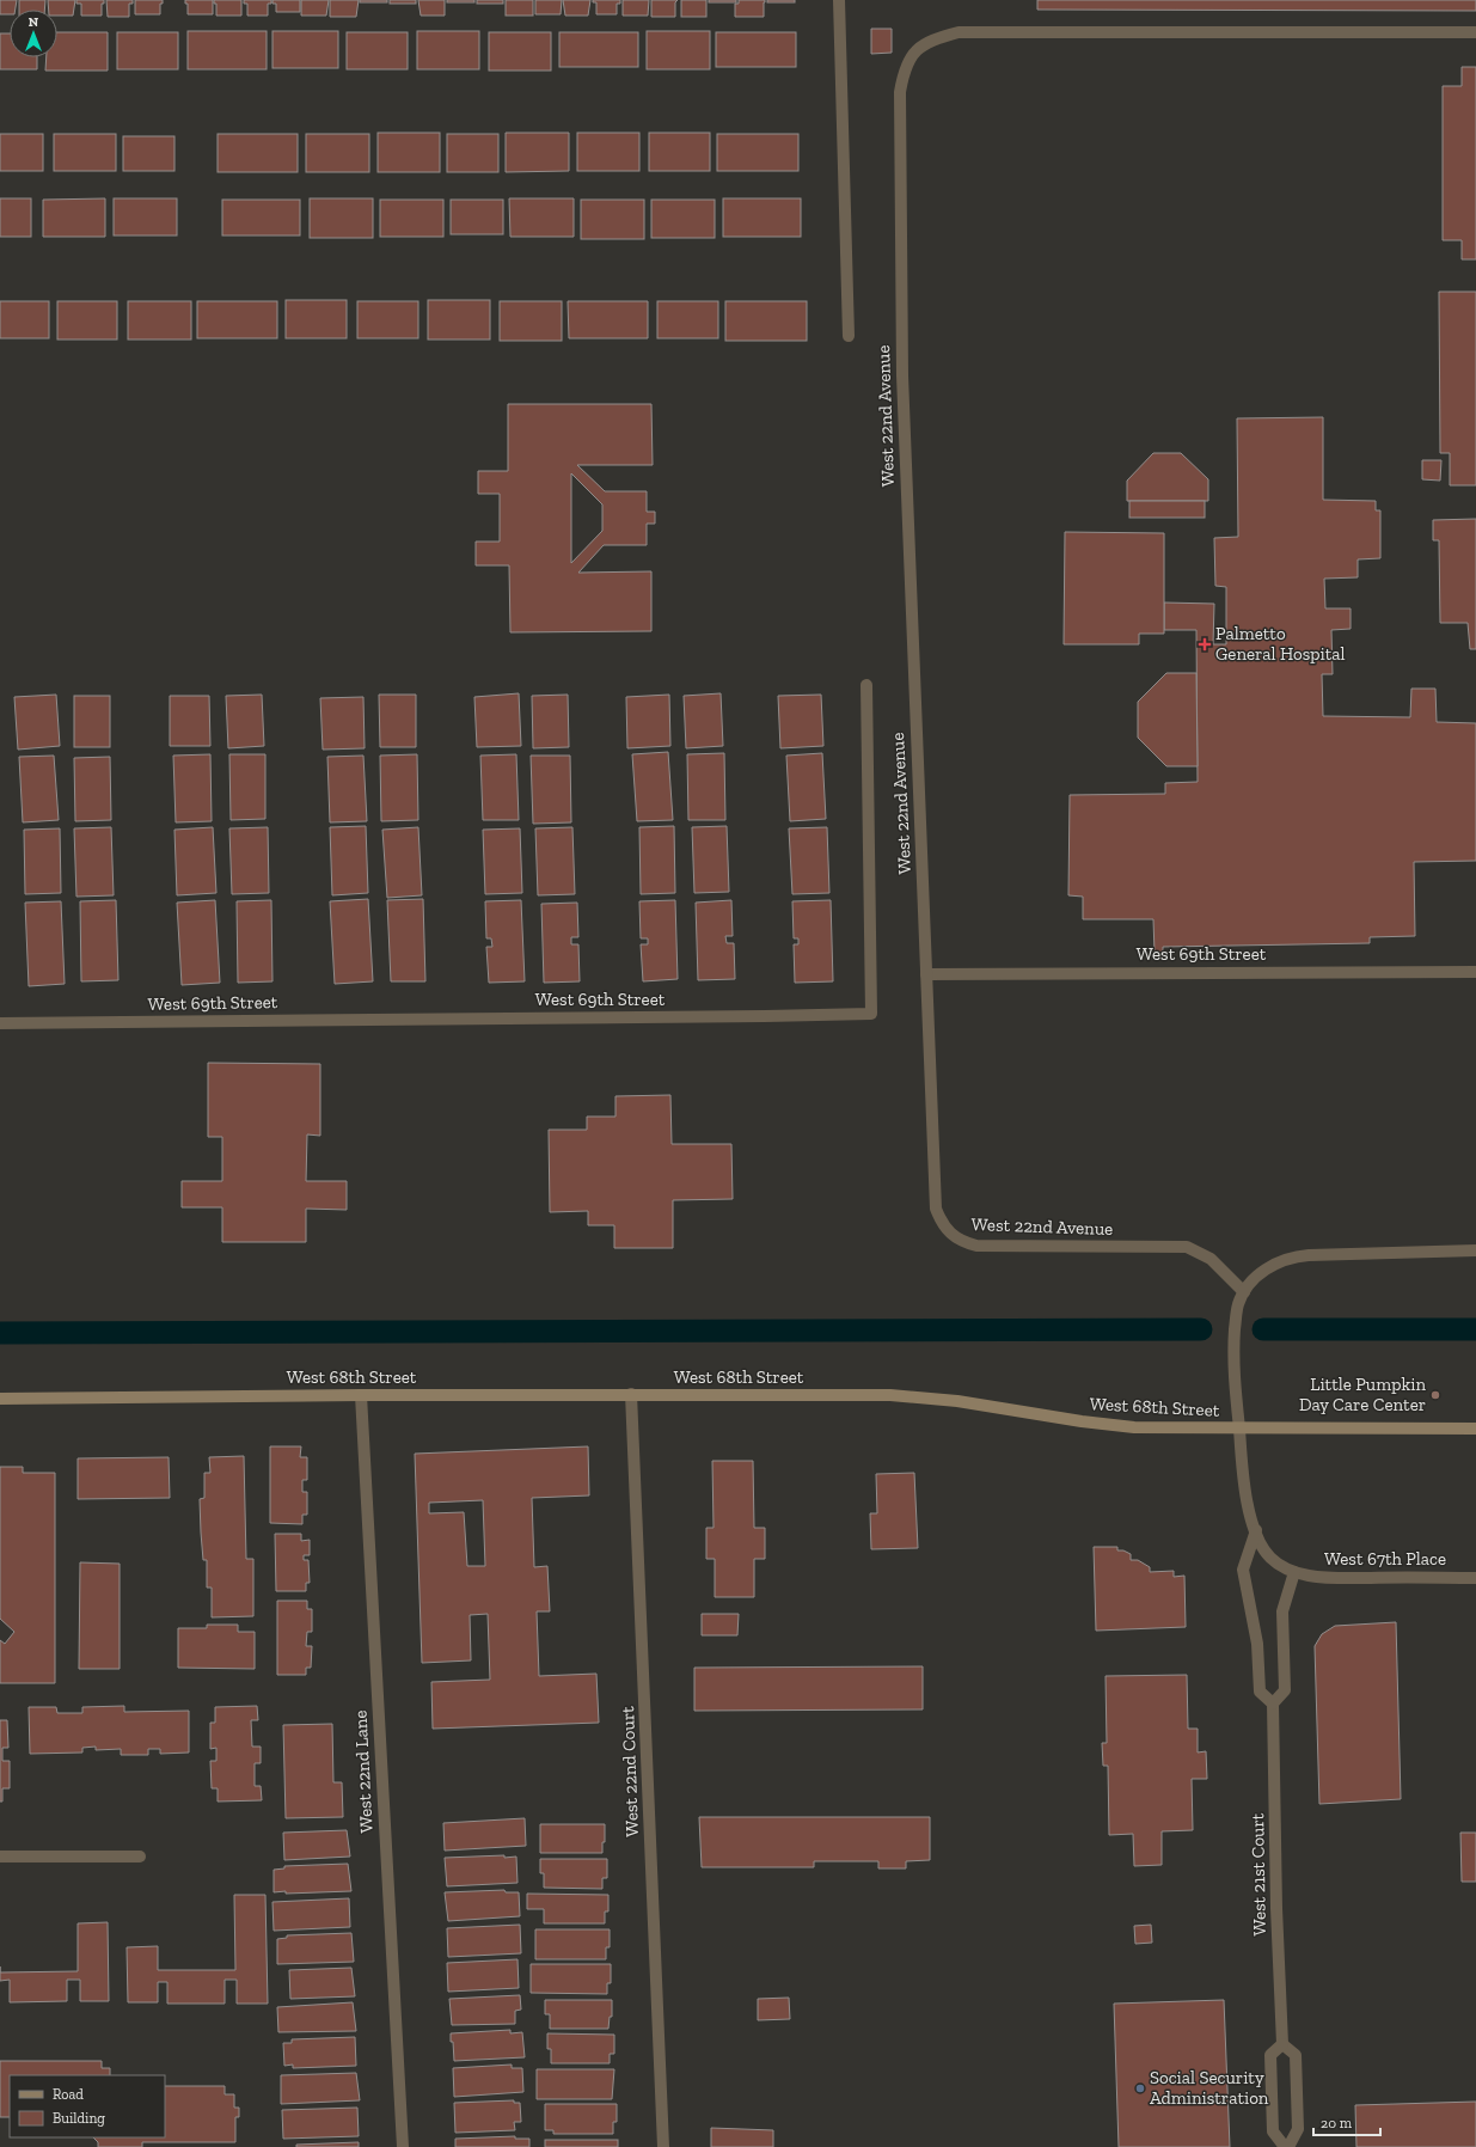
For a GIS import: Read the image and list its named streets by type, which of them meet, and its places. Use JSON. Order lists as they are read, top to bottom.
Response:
{
  "streets": {
    "main road": ["West 68th Street"],
    "street": [
      "West 22nd Avenue",
      "West 69th Street",
      "West 67th Place",
      "West 22nd Lane",
      "West 22nd Court",
      "West 21st Court"
    ]
  },
  "crossings": [
    ["West 22nd Avenue", "West 69th Street"],
    ["West 68th Street", "West 22nd Lane"],
    ["West 68th Street", "West 22nd Court"]
  ],
  "places": {
    "health": ["Palmetto General Hospital"],
    "other": ["Little Pumpkin Day Care Center", "Social Security Administration"]
  },
  "legend": ["Road", "Building"],
  "scale_bar": "20 m",
  "north": "top"
}
